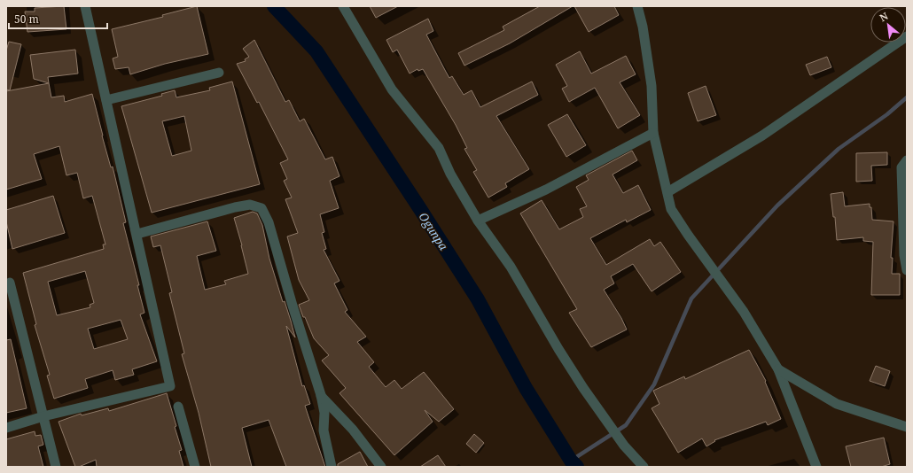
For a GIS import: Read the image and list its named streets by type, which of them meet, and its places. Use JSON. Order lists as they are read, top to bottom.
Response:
{
  "water": ["Ogunpa"],
  "scale_bar": "50 m",
  "north": "top left"
}
